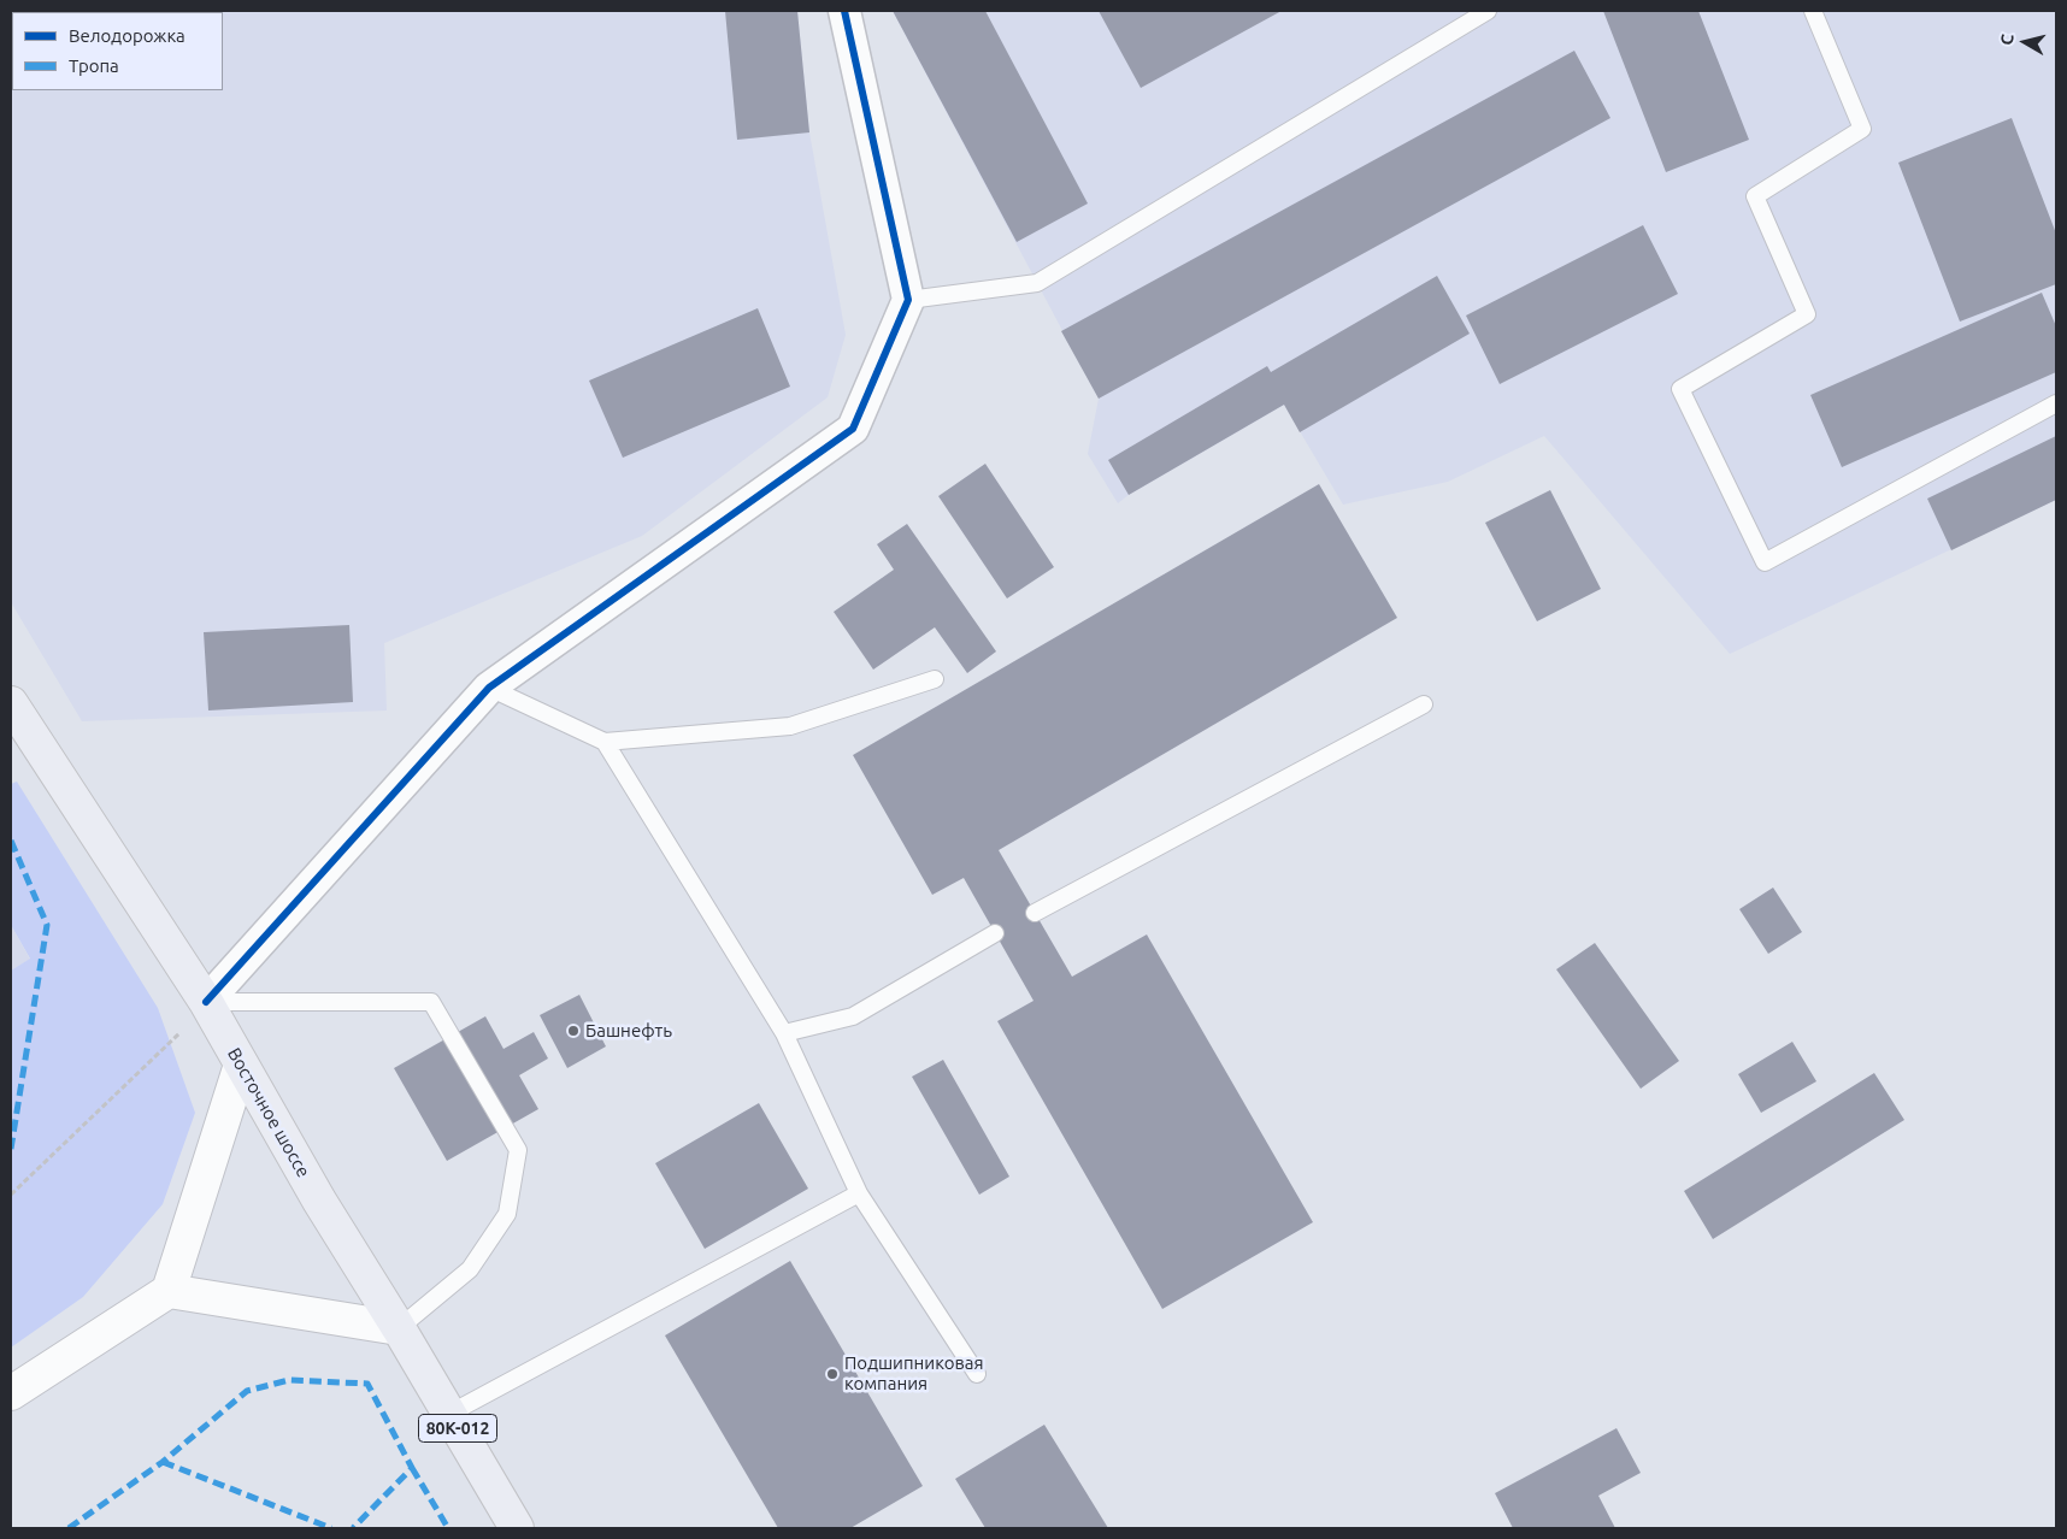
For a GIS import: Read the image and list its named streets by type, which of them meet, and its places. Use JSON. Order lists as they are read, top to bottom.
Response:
{
  "streets": {
    "main road": ["Восточное шоссе", "80К-012"]
  },
  "places": ["Башнефть", "Подшипниковая компания"],
  "legend": ["Велодорожка", "Тропа"],
  "north": "left"
}
